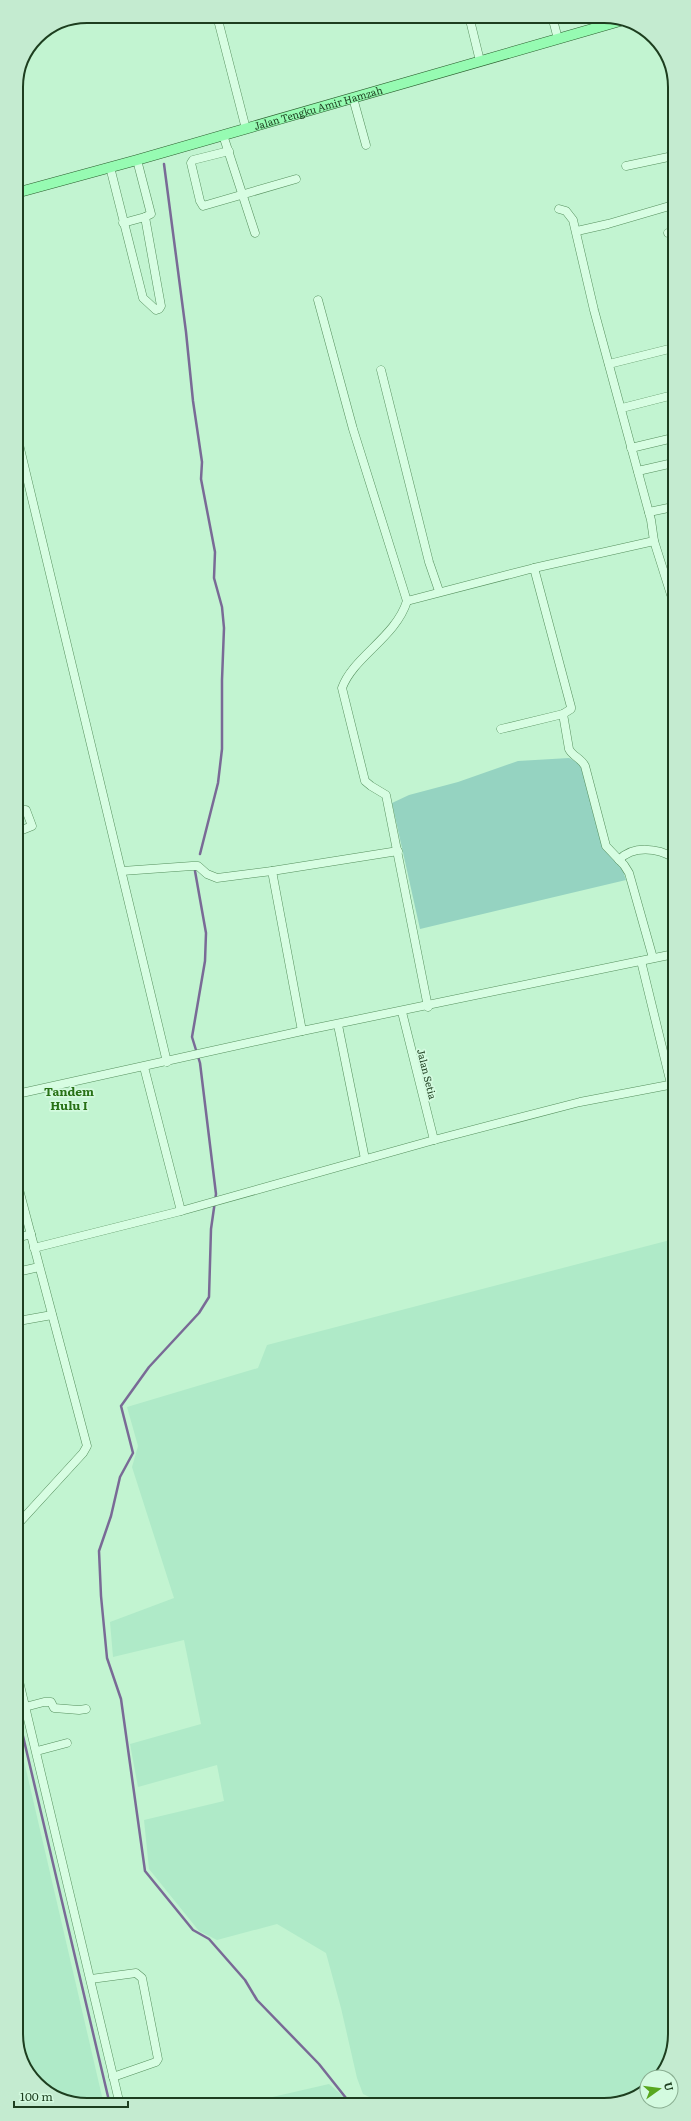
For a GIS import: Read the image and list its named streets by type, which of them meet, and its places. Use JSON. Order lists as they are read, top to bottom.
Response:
{
  "streets": {
    "main road": ["Jalan Tengku Amir Hamzah"],
    "street": ["Jalan Setia"]
  },
  "districts": ["Tandem Hulu I"],
  "scale_bar": "100 m",
  "north": "right"
}
